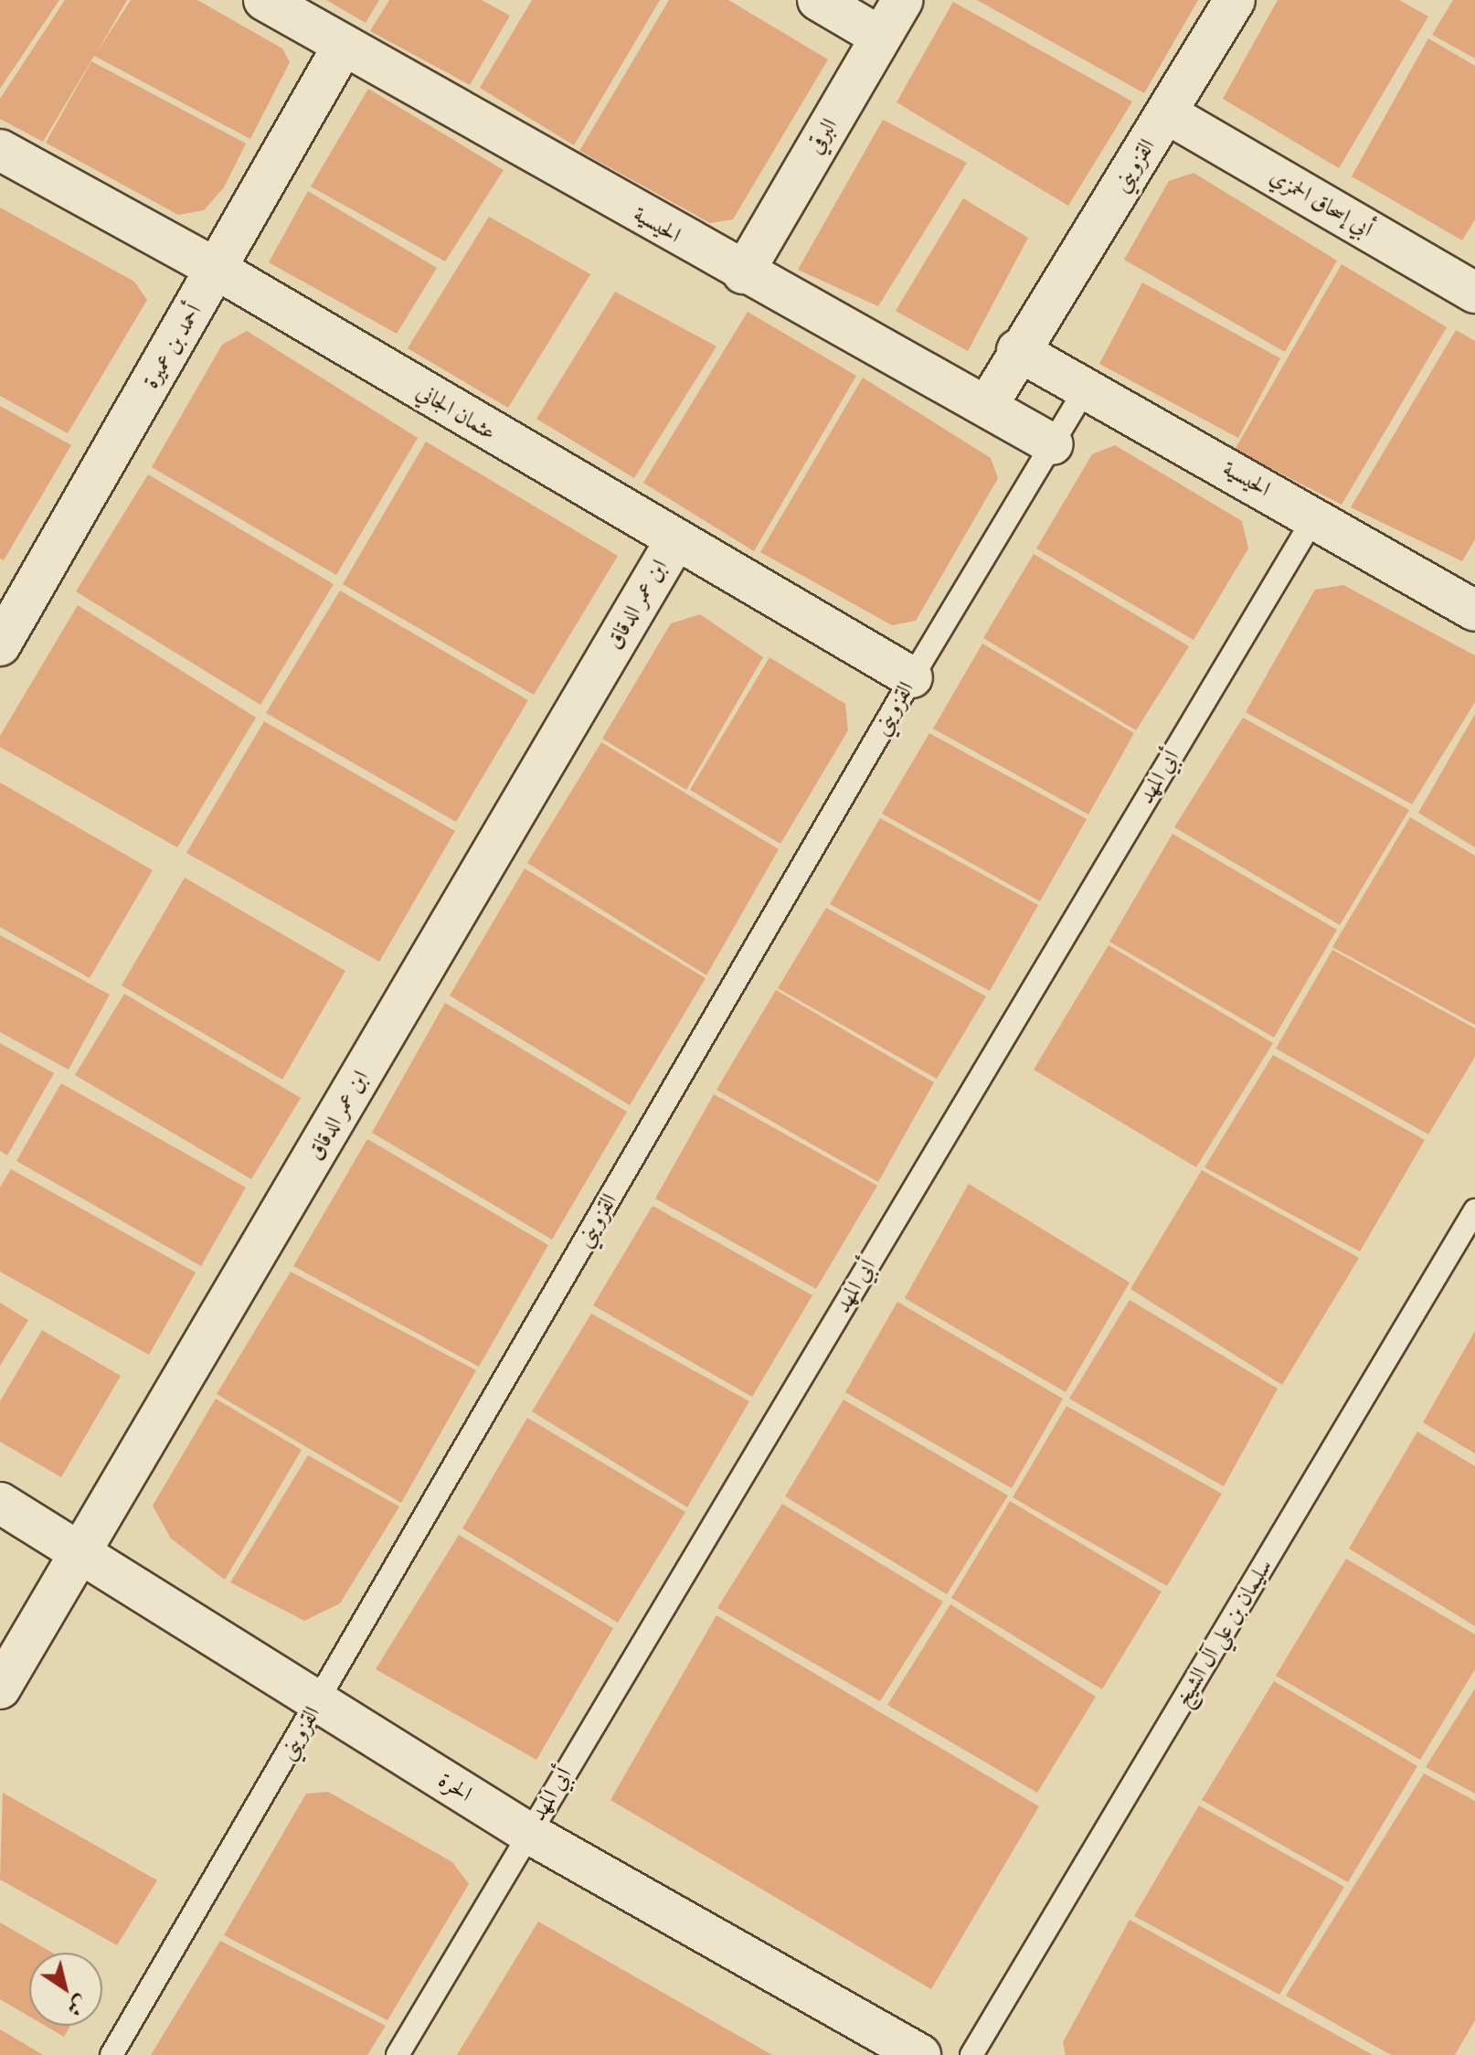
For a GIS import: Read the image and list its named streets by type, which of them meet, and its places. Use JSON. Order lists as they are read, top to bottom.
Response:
{
  "streets": {
    "street": [
      "البرقي",
      "القزويني",
      "أبي إسحاق الحمزي",
      "الحيسية",
      "أحمد بن عميرة",
      "عثمان الجاني",
      "ابن عمر الدقاق",
      "الحرة"
    ],
    "lane": ["أبي المهد", "سليمان بن علي آل الشيخ"]
  },
  "crossings": [
    ["البرقي", "الحيسية"],
    ["القزويني", "أبي إسحاق الحمزي"],
    ["القزويني", "الحيسية"],
    ["القزويني", "عثمان الجاني"],
    ["القزويني", "الحرة"],
    ["الحيسية", "أحمد بن عميرة"],
    ["الحيسية", "أبي المهد"],
    ["أحمد بن عميرة", "عثمان الجاني"],
    ["عثمان الجاني", "ابن عمر الدقاق"],
    ["ابن عمر الدقاق", "الحرة"],
    ["أبي المهد", "الحرة"]
  ],
  "north": "bottom right"
}
